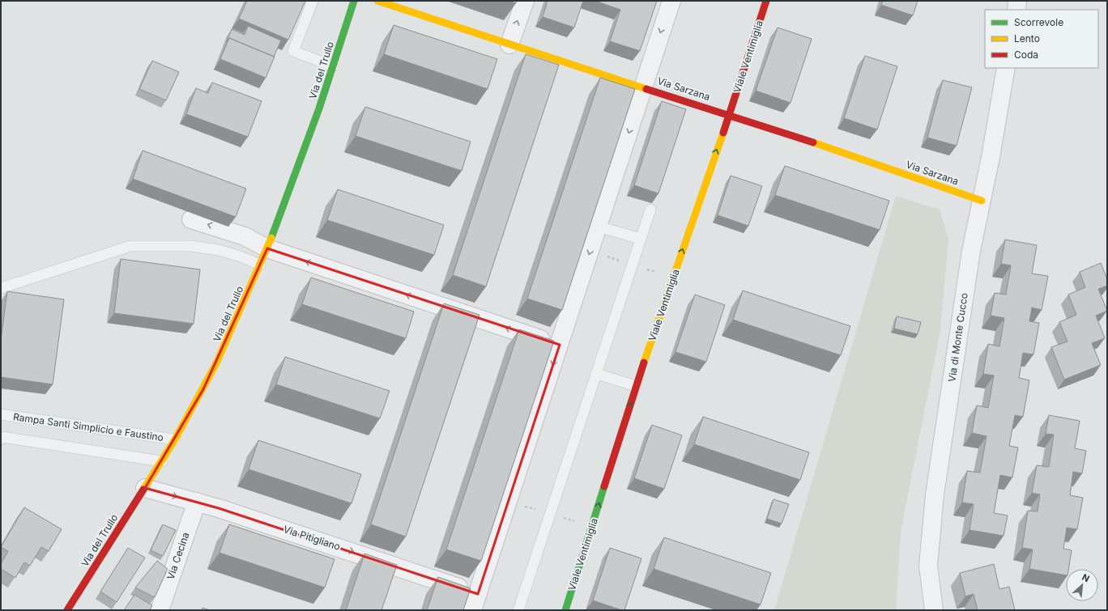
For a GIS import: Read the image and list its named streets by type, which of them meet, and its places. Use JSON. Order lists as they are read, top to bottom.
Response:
{
  "streets": {
    "street": [
      "Viale Ventimiglia",
      "Via del Trullo",
      "Via Sarzana",
      "Via di Monte Cucco",
      "Via Pitigliano",
      "Via Cecina"
    ],
    "lane": ["Rampa Santi Simplicio e Faustino"]
  },
  "crossings": [
    ["Viale Ventimiglia", "Via Sarzana"],
    ["Via del Trullo", "Rampa Santi Simplicio e Faustino"],
    ["Via del Trullo", "Via Pitigliano"],
    ["Via Sarzana", "Via di Monte Cucco"],
    ["Via Pitigliano", "Via Cecina"]
  ],
  "one_way": ["Viale Ventimiglia", "Via Pitigliano"],
  "legend": ["Scorrevole", "Lento", "Coda"],
  "north": "top right"
}
